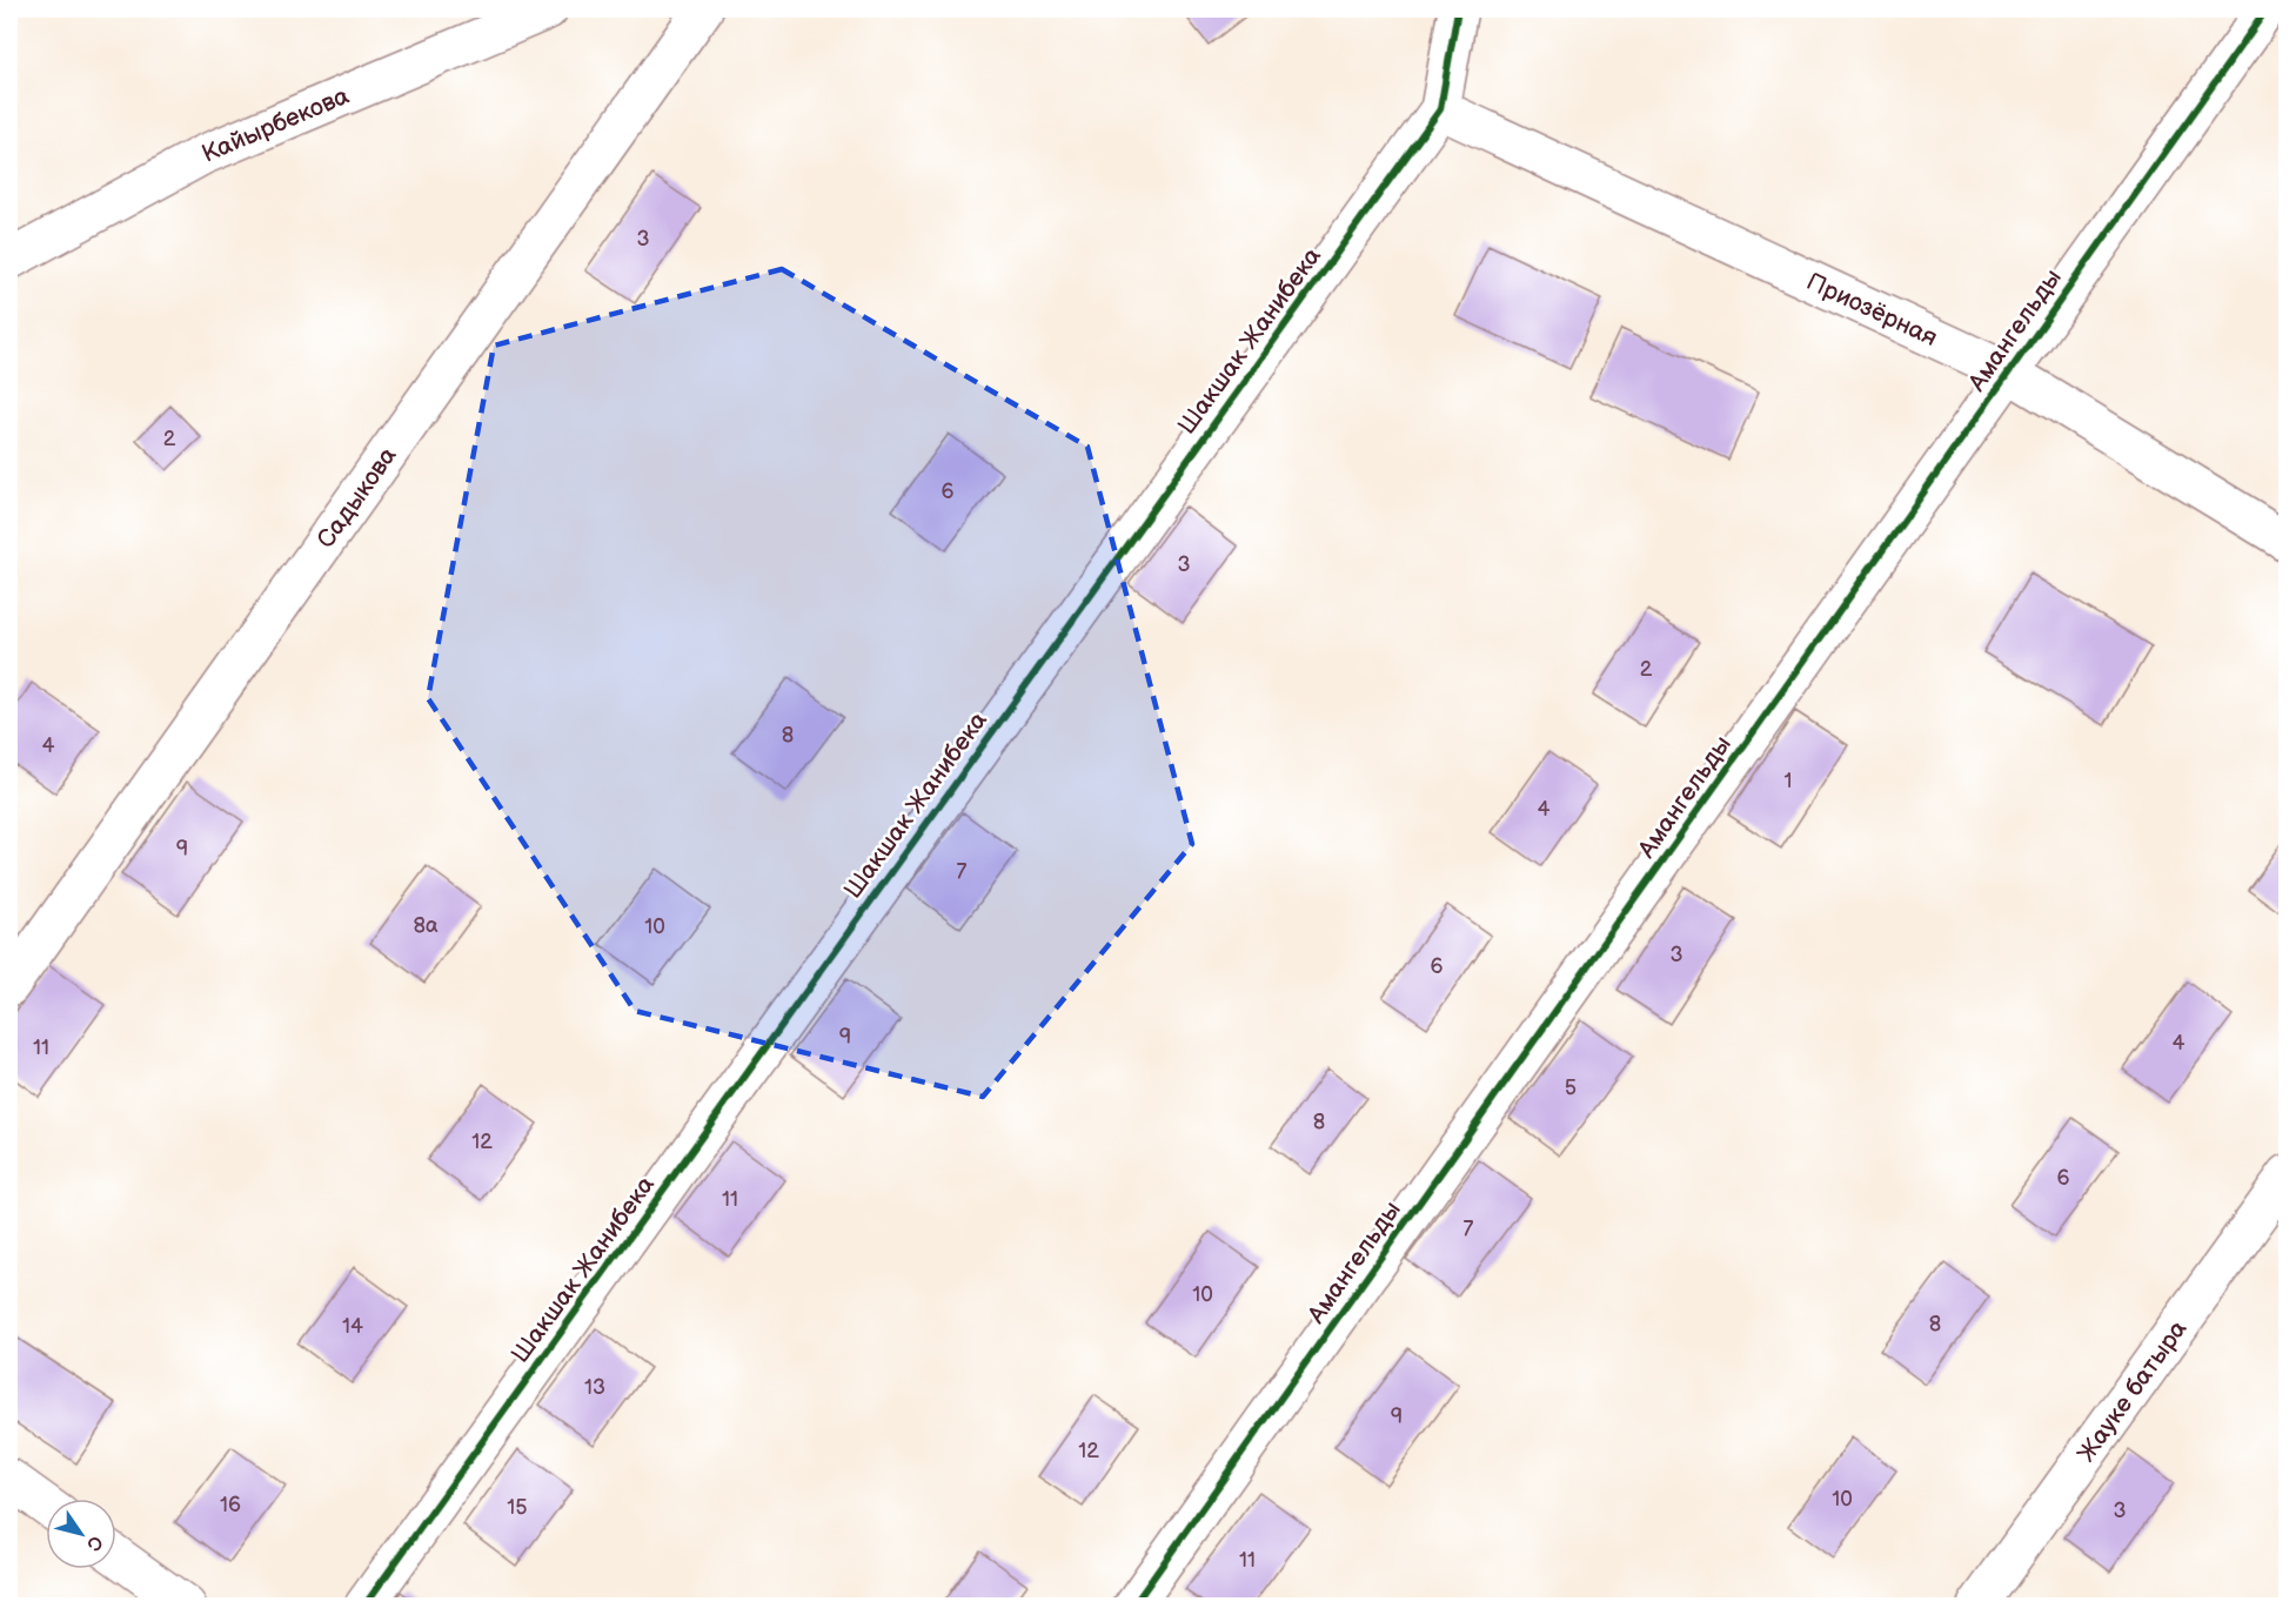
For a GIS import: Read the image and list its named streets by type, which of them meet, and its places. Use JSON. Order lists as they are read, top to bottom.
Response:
{
  "streets": {
    "street": [
      "Кайырбекова",
      "Приозёрная",
      "Амангельды",
      "Шакшак Жанибека",
      "Садыкова",
      "Жауке батыра"
    ]
  },
  "crossings": [
    ["Приозёрная", "Амангельды"],
    ["Приозёрная", "Шакшак Жанибека"]
  ],
  "house_numbers": [
    "3",
    "2",
    "6",
    "3",
    "2",
    "8",
    "4",
    "1",
    "4",
    "9",
    "7",
    "8а",
    "10",
    "3",
    "6",
    "9",
    "4",
    "11",
    "5",
    "8",
    "12",
    "6",
    "11",
    "7",
    "10",
    "8",
    "14",
    "13",
    "9",
    "12",
    "10",
    "16",
    "15",
    "3",
    "11"
  ],
  "north": "bottom right"
}
